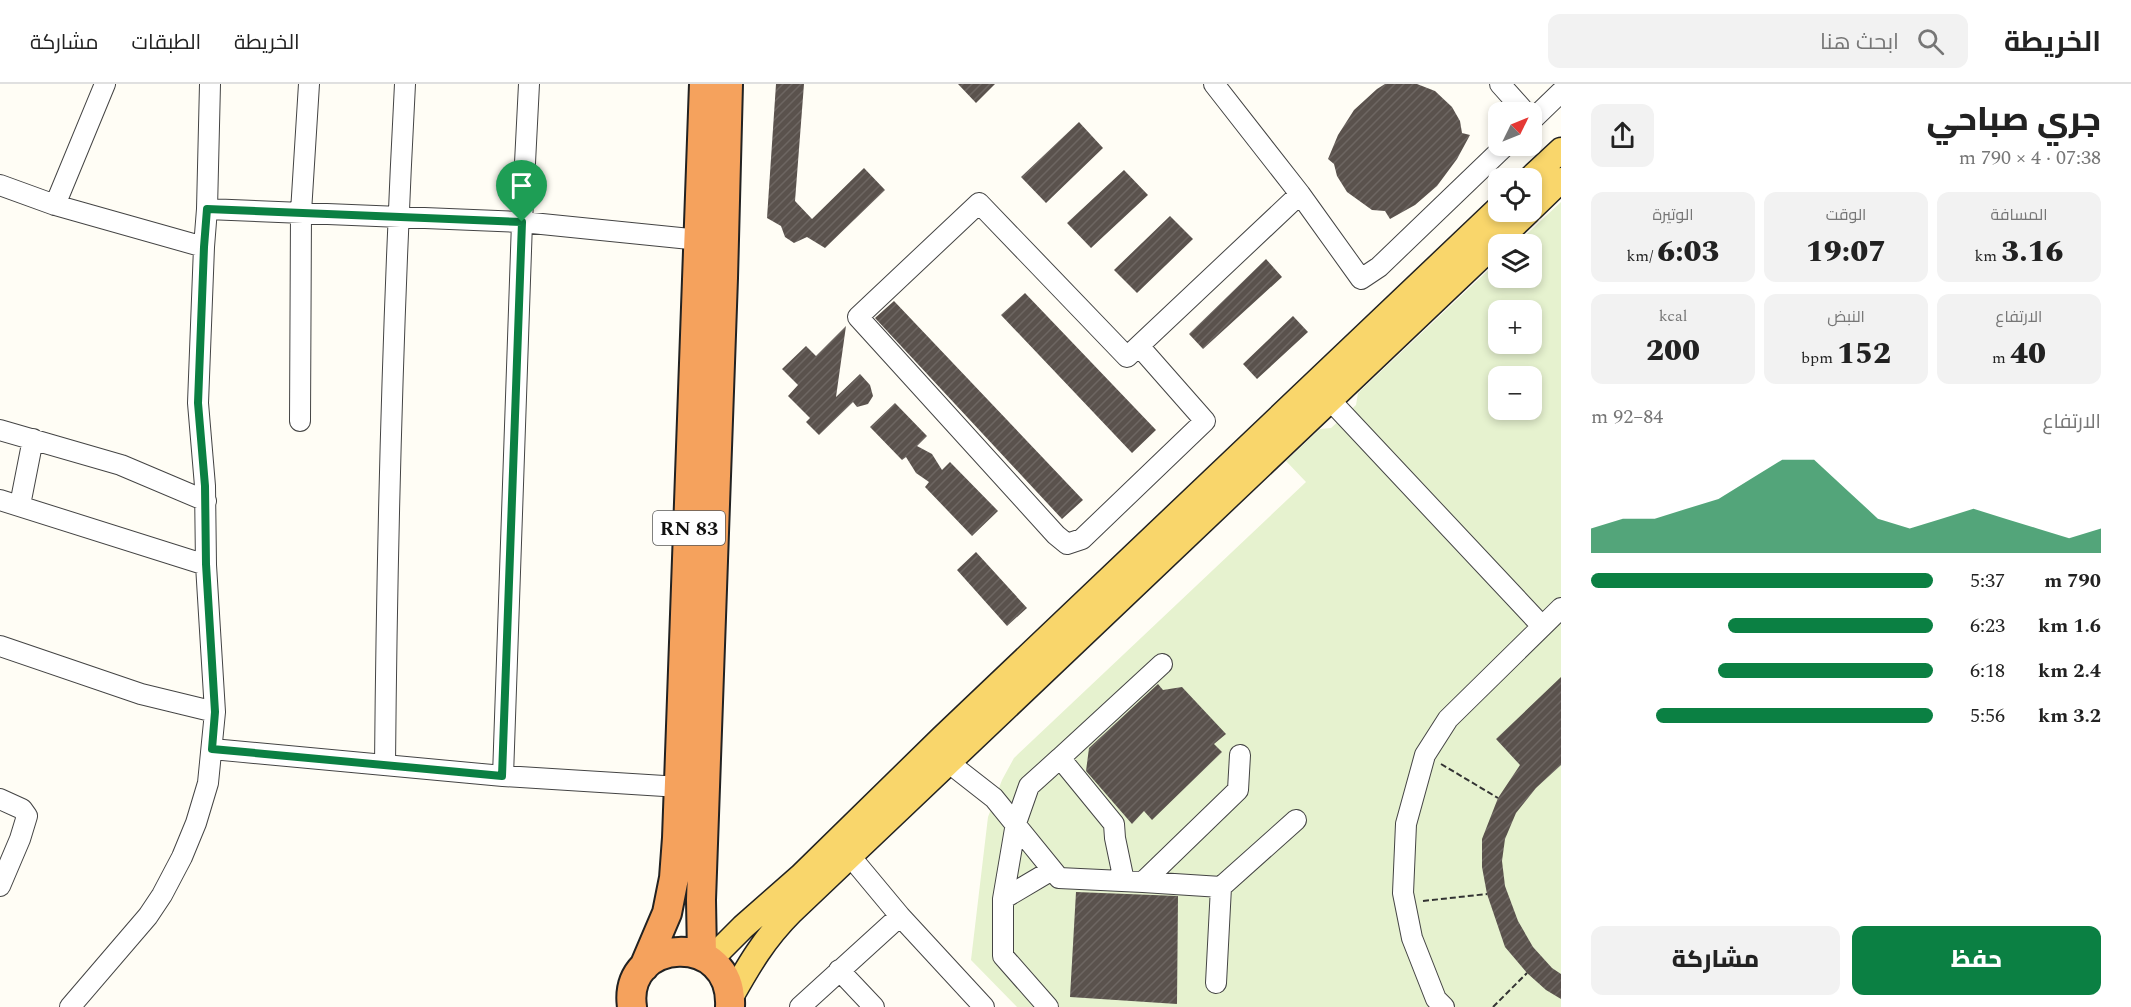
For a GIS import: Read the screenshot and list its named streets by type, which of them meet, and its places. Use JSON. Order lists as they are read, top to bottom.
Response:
{
  "streets": {
    "highway": ["RN 83"]
  },
  "north": "top right",
  "page": {
    "header": "الخريطة",
    "search": "ابحث هنا",
    "nav": ["الخريطة", "الطبقات", "مشاركة"],
    "heading": ["جري صباحي", "07:38 · 4 × 790 m"],
    "map_buttons": ["+", "−"],
    "stats": [
      ["المسافة", "3.16 km"],
      ["الوقت", "19:07"],
      ["الوتيرة", "6:03 /km"],
      ["الارتفاع", "40 m"],
      ["النبض", "152 bpm"],
      ["kcal", "200"]
    ],
    "chart": ["الارتفاع", "84–92 m"],
    "list": [
      {
        "name": "790 m",
        "note": "5:37"
      },
      {
        "name": "1.6 km",
        "note": "6:23"
      },
      {
        "name": "2.4 km",
        "note": "6:18"
      },
      {
        "name": "3.2 km",
        "note": "5:56"
      }
    ],
    "buttons": ["حفظ", "مشاركة"]
  }
}
